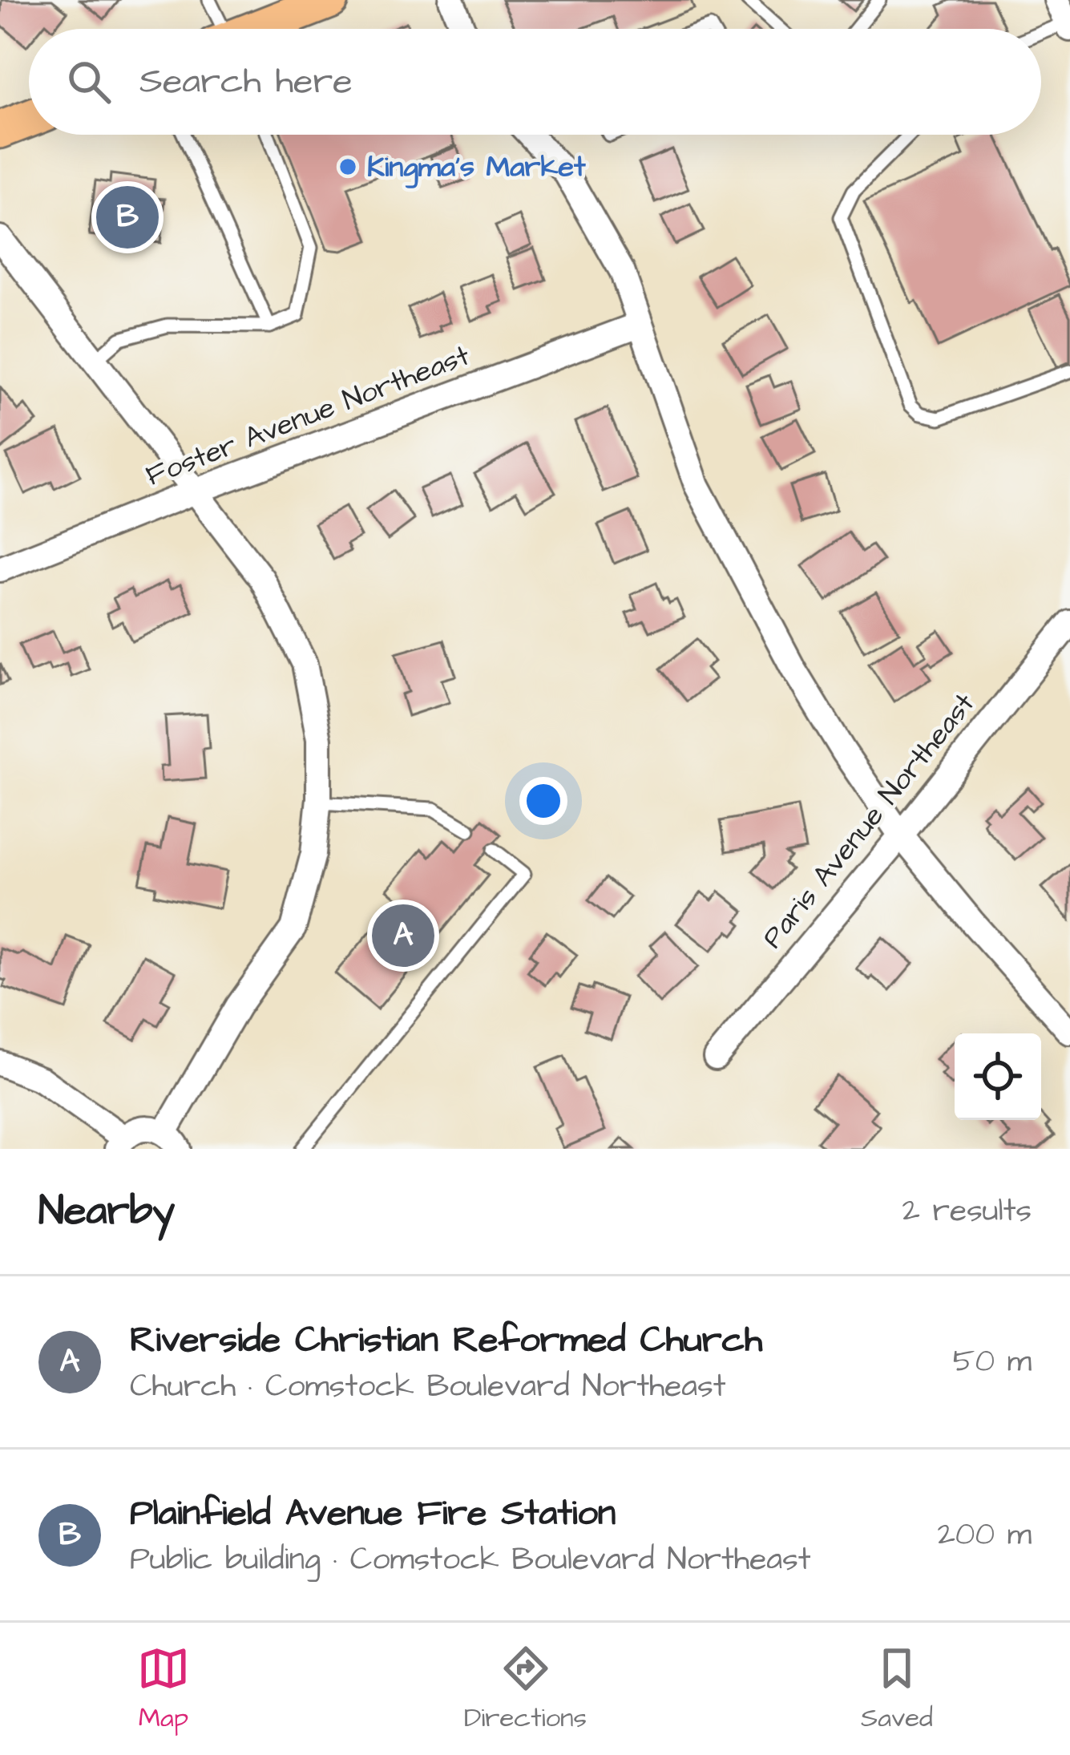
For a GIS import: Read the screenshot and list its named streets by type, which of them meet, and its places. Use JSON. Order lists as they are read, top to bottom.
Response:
{
  "streets": {
    "street": ["Foster Avenue Northeast", "Paris Avenue Northeast"]
  },
  "places": ["Kingma's Market"],
  "page": {
    "search": "Search here",
    "pins": ["B", "A"],
    "heading": ["Nearby", "2 results"],
    "list": [
      {
        "mark": "A",
        "name": "Riverside Christian Reformed Church",
        "note": "Church · Comstock Boulevard Northeast",
        "value": "50 m"
      },
      {
        "mark": "B",
        "name": "Plainfield Avenue Fire Station",
        "note": "Public building · Comstock Boulevard Northeast",
        "value": "200 m"
      }
    ],
    "nav": ["Map", "Directions", "Saved"]
  }
}
